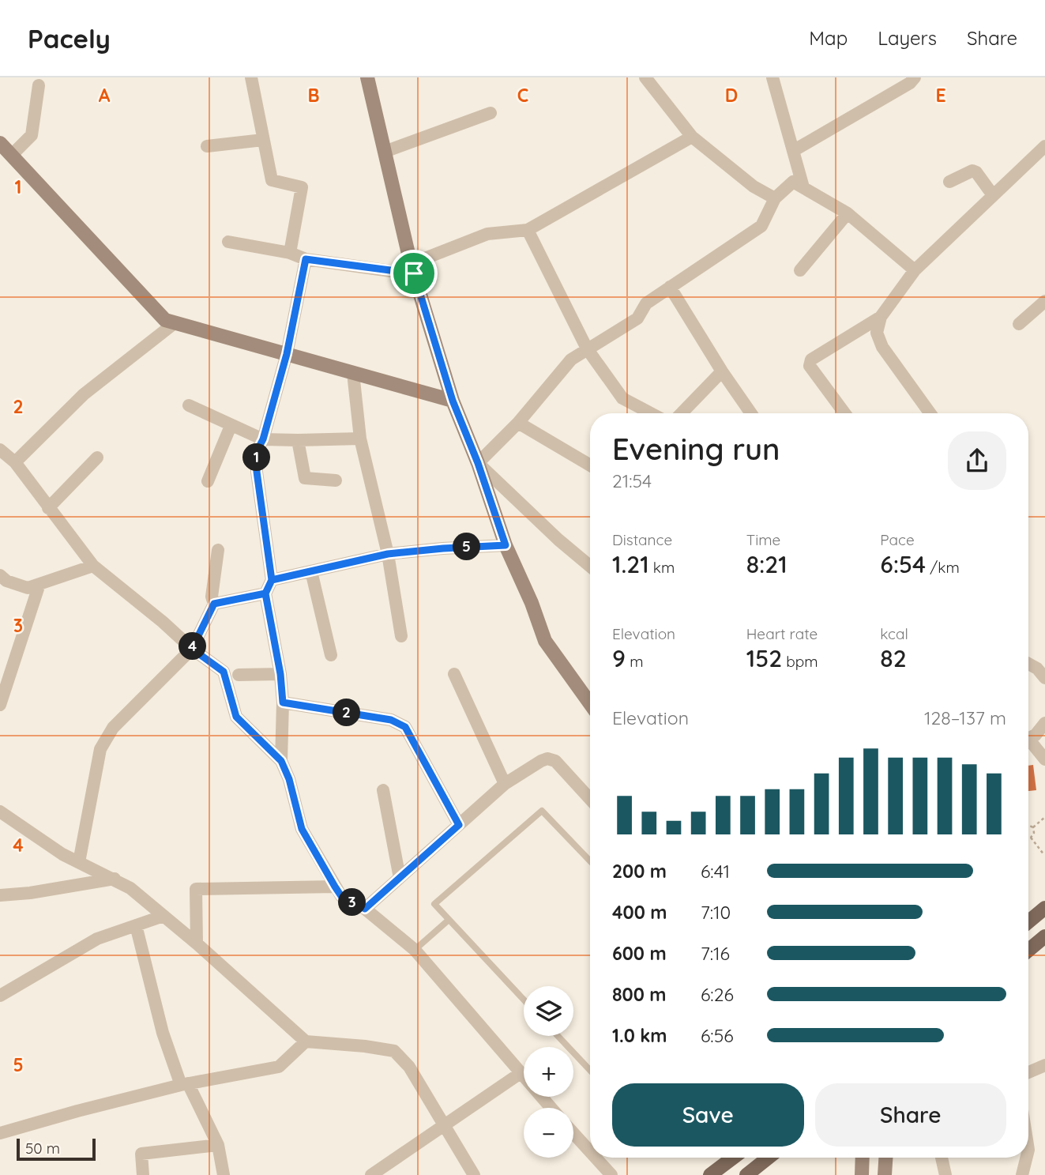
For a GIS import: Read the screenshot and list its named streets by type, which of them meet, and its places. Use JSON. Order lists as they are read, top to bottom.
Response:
{
  "scale_bar": "50 m",
  "page": {
    "header": "Pacely",
    "nav": ["Map", "Layers", "Share"],
    "heading": ["Evening run", "21:54"],
    "pins": [
      "1",
      "5",
      "4",
      "2",
      "3"
    ],
    "stats": [
      ["Distance", "1.21 km"],
      ["Time", "8:21"],
      ["Pace", "6:54 /km"],
      ["Elevation", "9 m"],
      ["Heart rate", "152 bpm"],
      ["kcal", "82"]
    ],
    "chart": ["Elevation", "128–137 m"],
    "list": [
      {
        "name": "200 m",
        "note": "6:41"
      },
      {
        "name": "400 m",
        "note": "7:10"
      },
      {
        "name": "600 m",
        "note": "7:16"
      },
      {
        "name": "800 m",
        "note": "6:26"
      },
      {
        "name": "1.0 km",
        "note": "6:56"
      }
    ],
    "map_buttons": ["+", "−"],
    "buttons": ["Save", "Share"],
    "scale": "50 m"
  },
  "grid": {
    "columns": [
      "A",
      "B",
      "C",
      "D",
      "E"
    ],
    "rows": [
      "1",
      "2",
      "3",
      "4",
      "5"
    ]
  }
}
